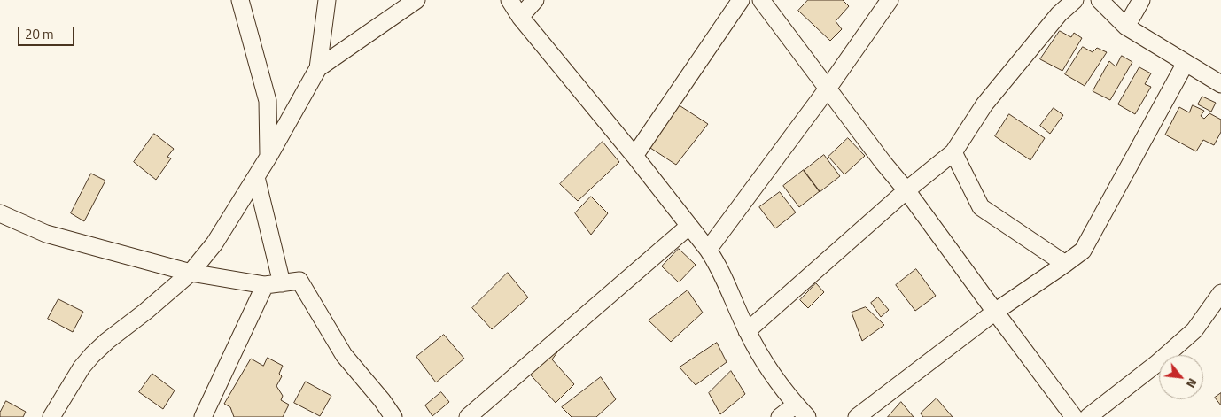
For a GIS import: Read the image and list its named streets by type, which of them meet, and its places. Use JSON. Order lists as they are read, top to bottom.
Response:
{
  "scale_bar": "20 m",
  "north": "bottom right"
}
